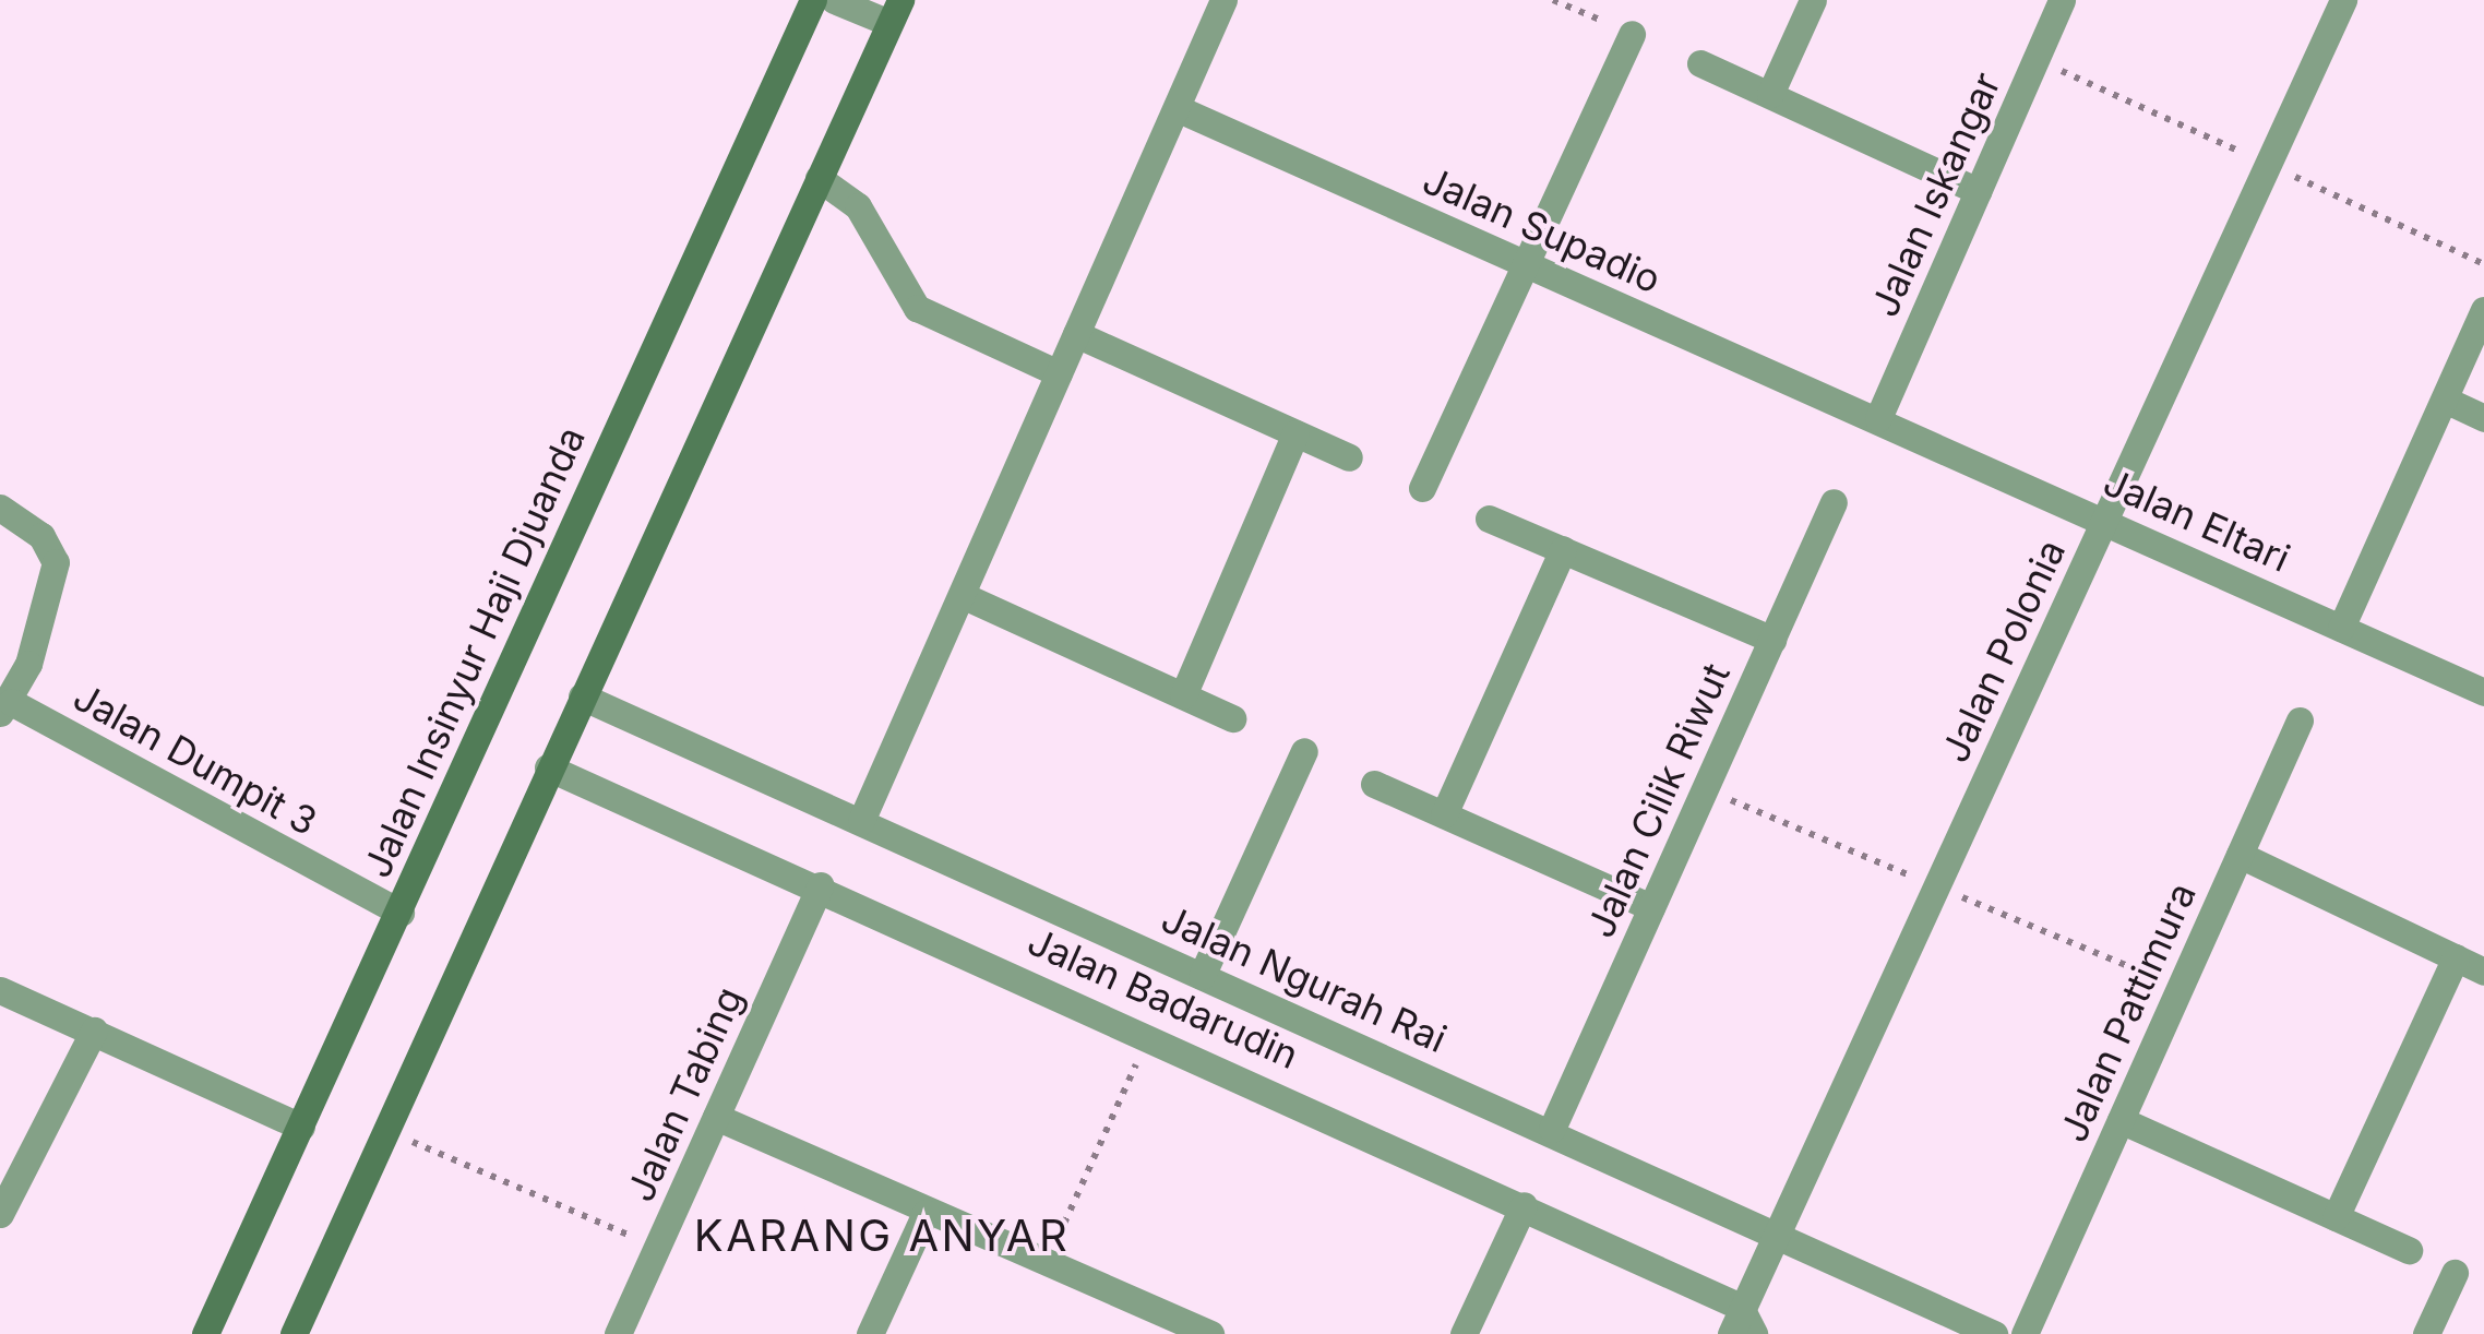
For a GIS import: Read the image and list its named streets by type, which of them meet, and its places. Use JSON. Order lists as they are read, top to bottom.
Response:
{
  "streets": {
    "main road": ["Jalan Insinyur Haji Djuanda"],
    "street": [
      "Jalan Iskangar",
      "Jalan Supadio",
      "Jalan Eltari",
      "Jalan Polonia",
      "Jalan Dumpit 3",
      "Jalan Cilik Riwut",
      "Jalan Ngurah Rai",
      "Jalan Badarudin",
      "Jalan Pattimura",
      "Jalan Tabing"
    ]
  },
  "crossings": [
    ["Jalan Iskangar", "Jalan Supadio"],
    ["Jalan Iskangar", "Jalan Eltari"],
    ["Jalan Supadio", "Jalan Eltari"],
    ["Jalan Eltari", "Jalan Polonia"],
    ["Jalan Polonia", "Jalan Ngurah Rai"],
    ["Jalan Polonia", "Jalan Badarudin"],
    ["Jalan Insinyur Haji Djuanda", "Jalan Dumpit 3"],
    ["Jalan Cilik Riwut", "Jalan Ngurah Rai"],
    ["Jalan Badarudin", "Jalan Tabing"]
  ],
  "districts": ["KARANG ANYAR"]
}
